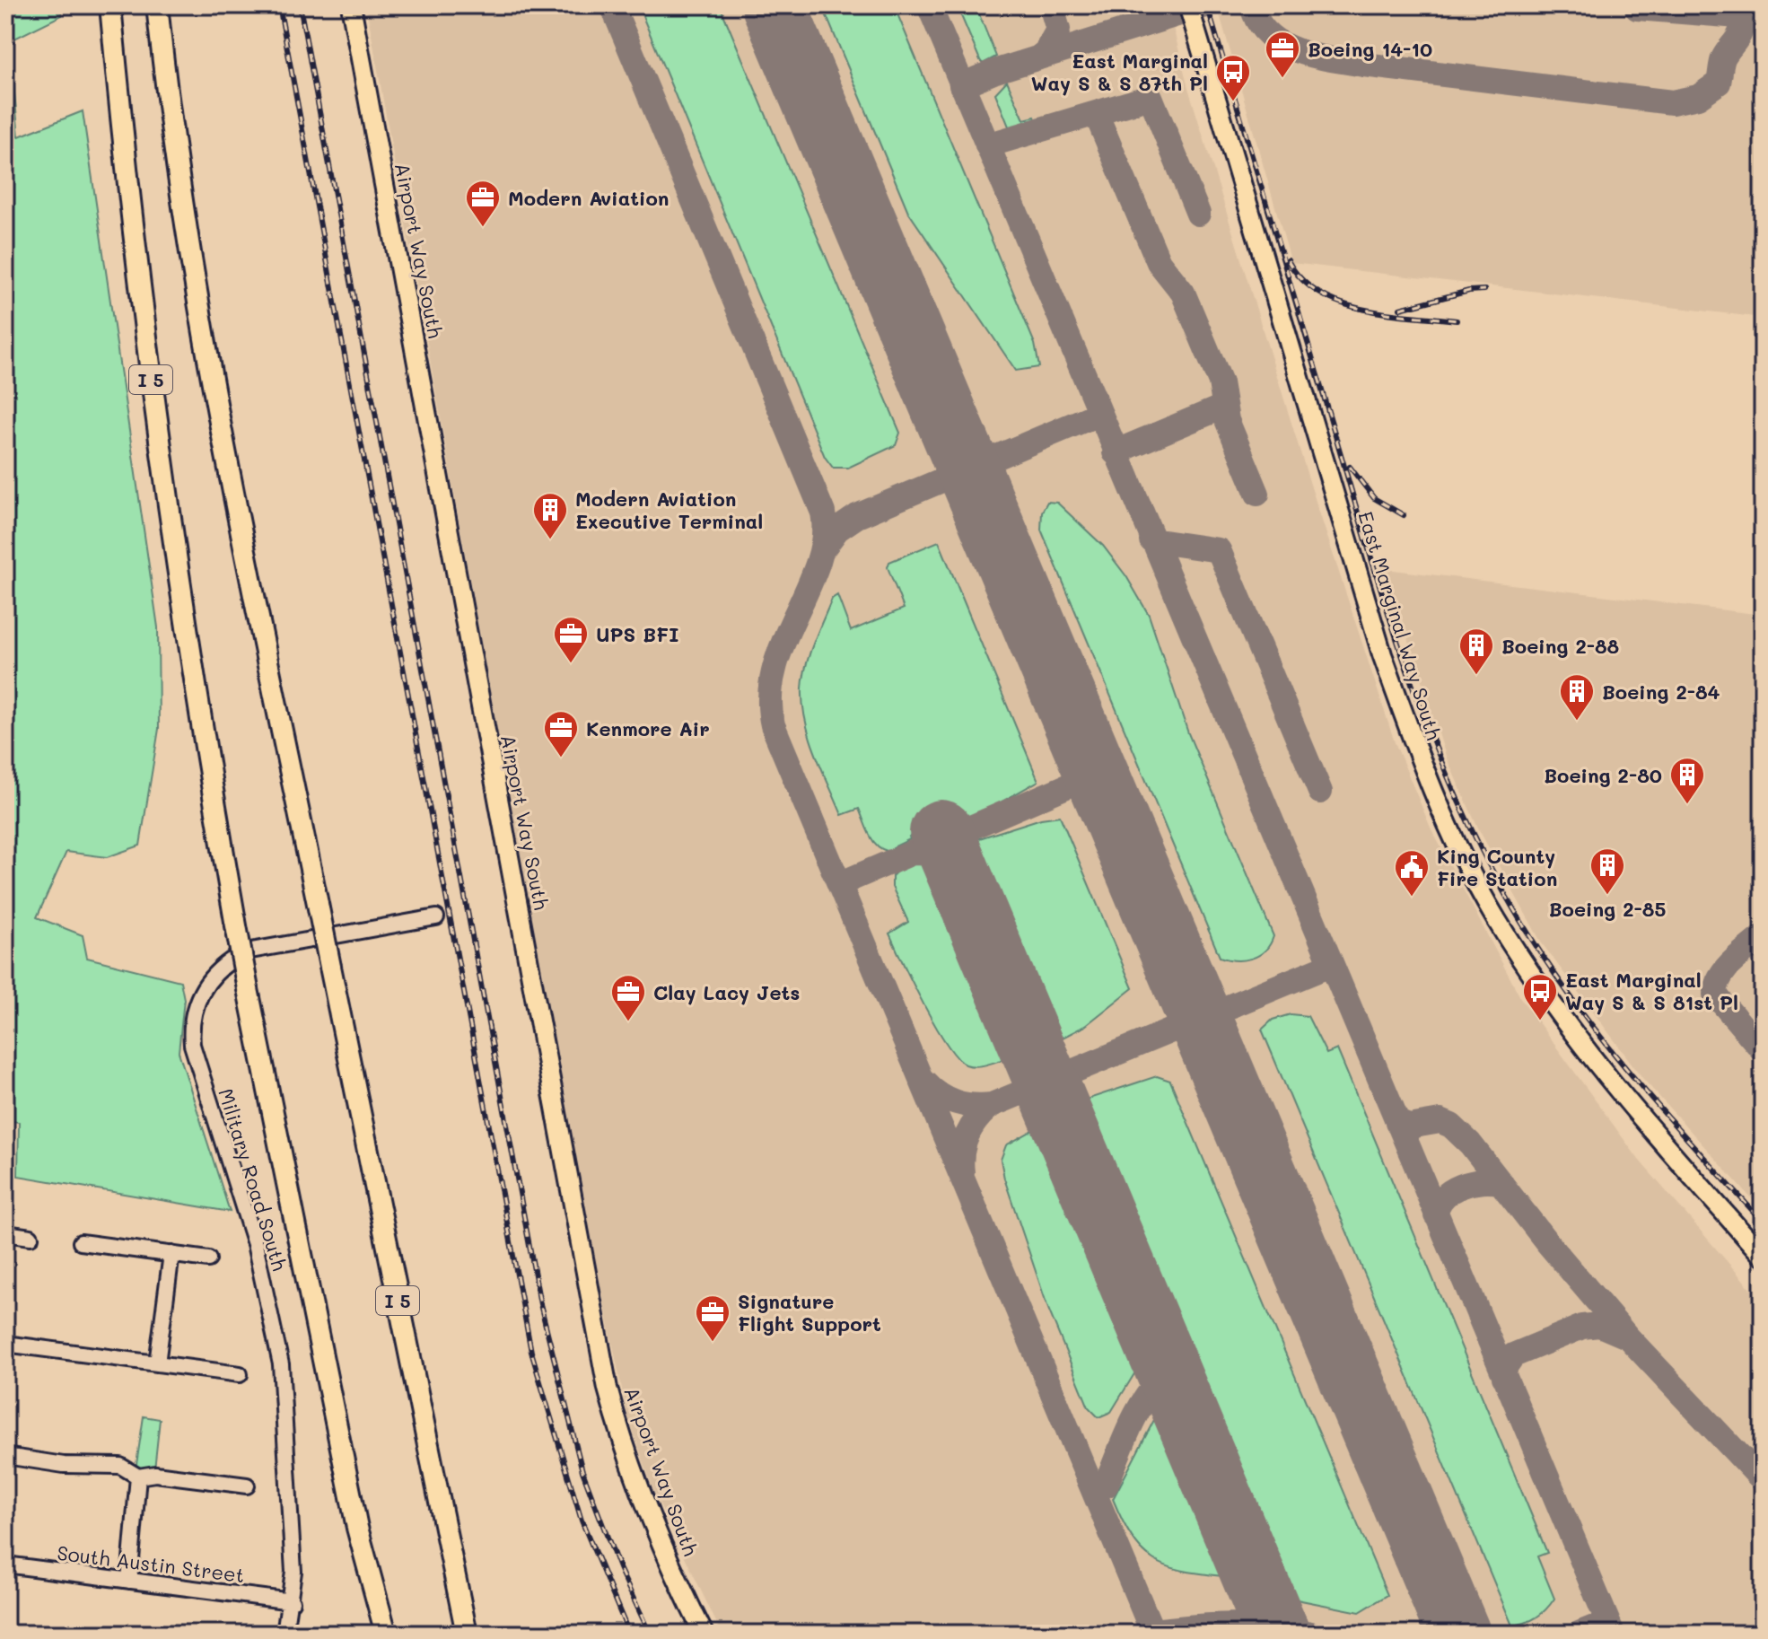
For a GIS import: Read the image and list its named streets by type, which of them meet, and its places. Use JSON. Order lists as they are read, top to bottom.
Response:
{
  "streets": {
    "highway": ["I 5"],
    "main road": ["Airport Way South", "East Marginal Way South"],
    "street": ["Military Road South", "South Austin Street"]
  },
  "crossings": [
    ["Military Road South", "South Austin Street"]
  ],
  "places": {
    "office": [
      "Boeing 14-10",
      "Modern Aviation",
      "UPS BFI",
      "Kenmore Air",
      "Clay Lacy Jets",
      "Signature Flight Support"
    ],
    "bus stop": ["East Marginal Way S & S 87th Pl", "East Marginal Way S & S 81st Pl"],
    "building": [
      "Modern Aviation Executive Terminal",
      "Boeing 2-88",
      "Boeing 2-84",
      "Boeing 2-80",
      "Boeing 2-85"
    ],
    "public building": ["King County Fire Station"]
  }
}
